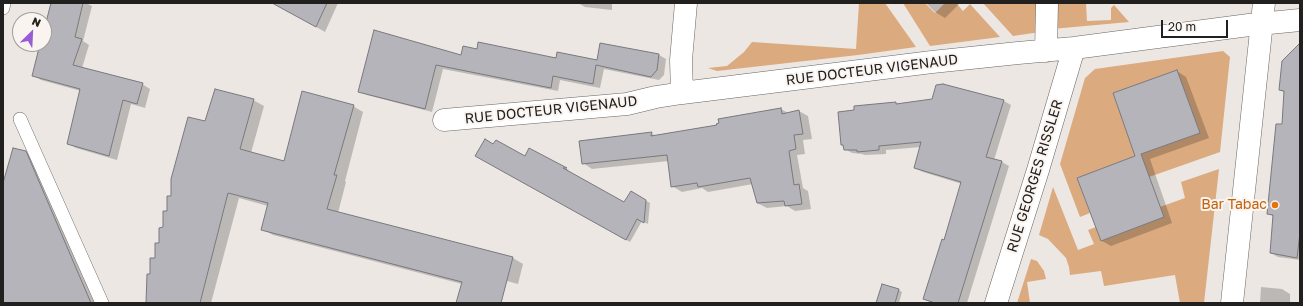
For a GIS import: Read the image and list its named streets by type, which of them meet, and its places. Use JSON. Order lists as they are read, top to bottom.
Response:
{
  "streets": {
    "street": ["RUE DOCTEUR VIGENAUD", "RUE GEORGES RISSLER"]
  },
  "crossings": [
    ["RUE DOCTEUR VIGENAUD", "RUE GEORGES RISSLER"]
  ],
  "places": ["Bar Tabac"],
  "scale_bar": "20 m",
  "north": "top right"
}
